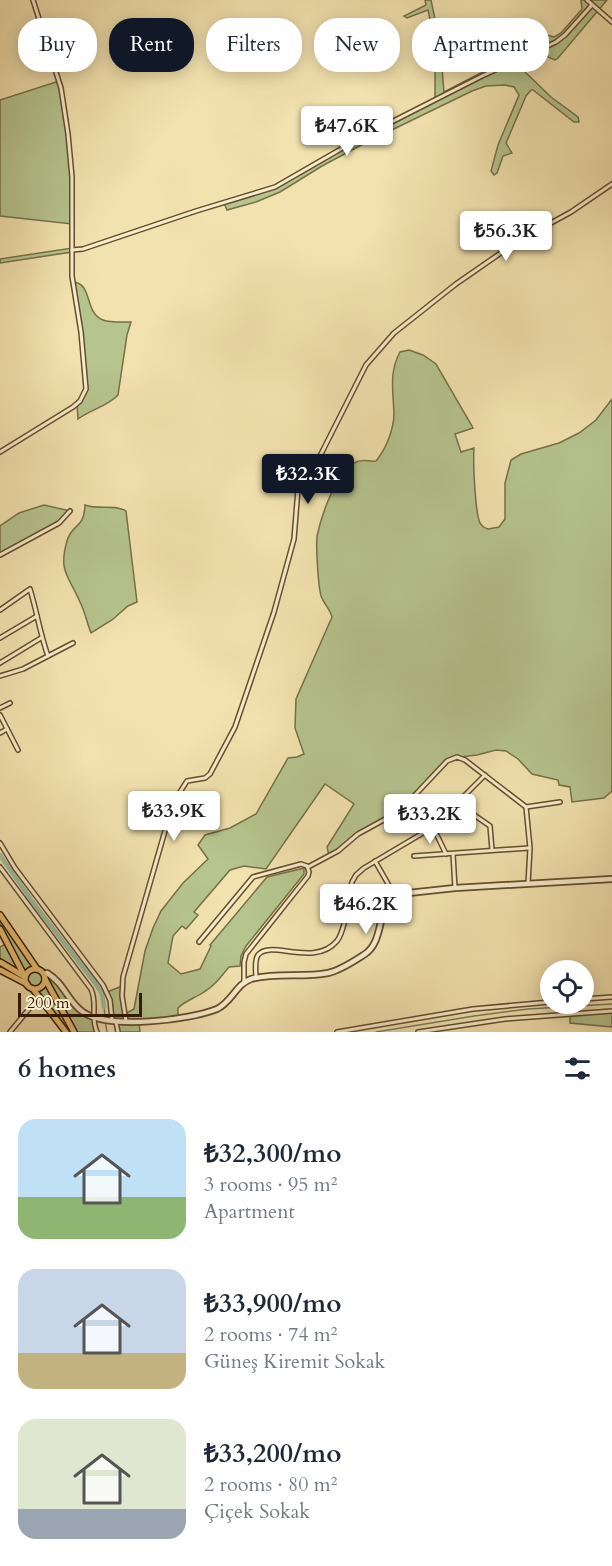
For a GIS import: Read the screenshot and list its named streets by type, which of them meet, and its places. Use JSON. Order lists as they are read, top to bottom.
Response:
{
  "scale_bar": "200 m",
  "page": {
    "chip": [
      "Buy",
      "Rent",
      "Filters",
      "New",
      "Apartment"
    ],
    "price": [
      "₺47.6K",
      "₺56.3K",
      "₺32.3K",
      "₺33.9K",
      "₺33.2K",
      "₺46.2K"
    ],
    "scale": "200 m",
    "heading": "6 homes",
    "list": [
      {
        "name": "₺32,300/mo",
        "note": "3 rooms · 95 m² · Apartment"
      },
      {
        "name": "₺33,900/mo",
        "note": "2 rooms · 74 m² · Güneş Kiremit Sokak"
      },
      {
        "name": "₺33,200/mo",
        "note": "2 rooms · 80 m² · Çiçek Sokak"
      }
    ]
  }
}
